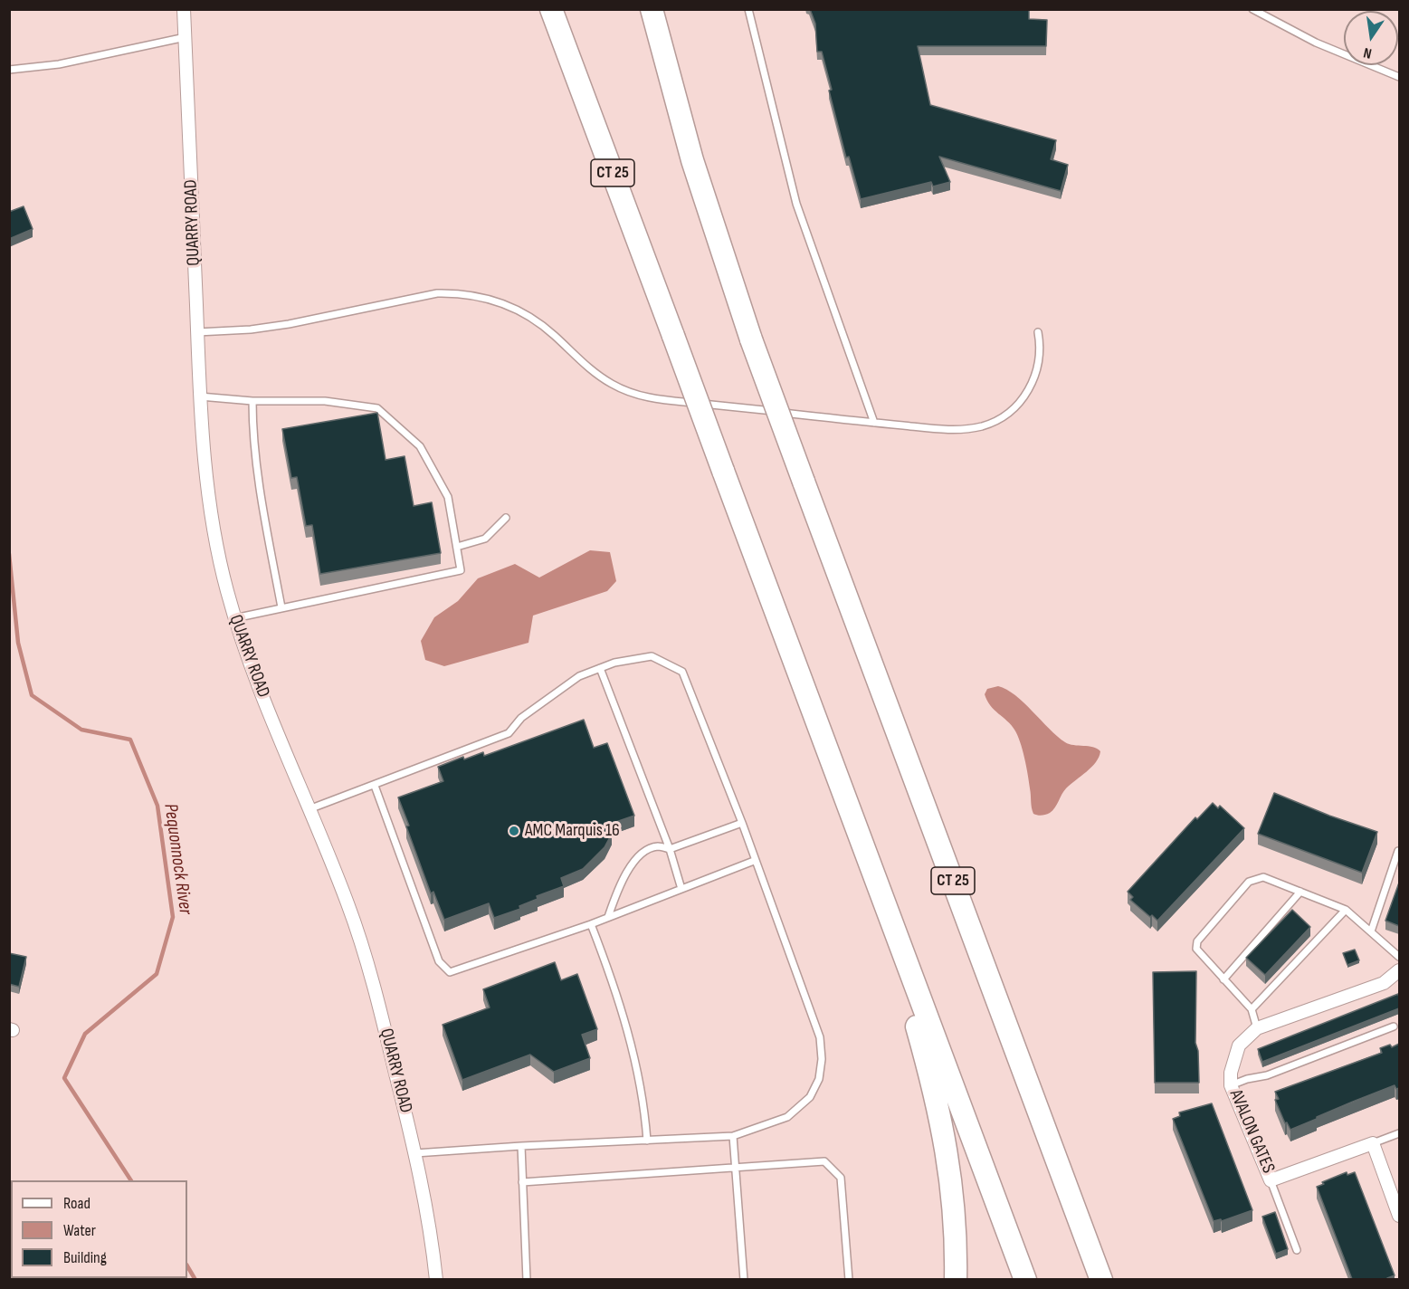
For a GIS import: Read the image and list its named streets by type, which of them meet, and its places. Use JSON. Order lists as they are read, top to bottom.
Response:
{
  "streets": {
    "highway": ["CT 25"],
    "street": ["QUARRY ROAD", "AVALON GATES"]
  },
  "water": ["Pequonnock River"],
  "places": ["AMC Marquis 16"],
  "legend": ["Road", "Water", "Building"],
  "north": "bottom"
}
